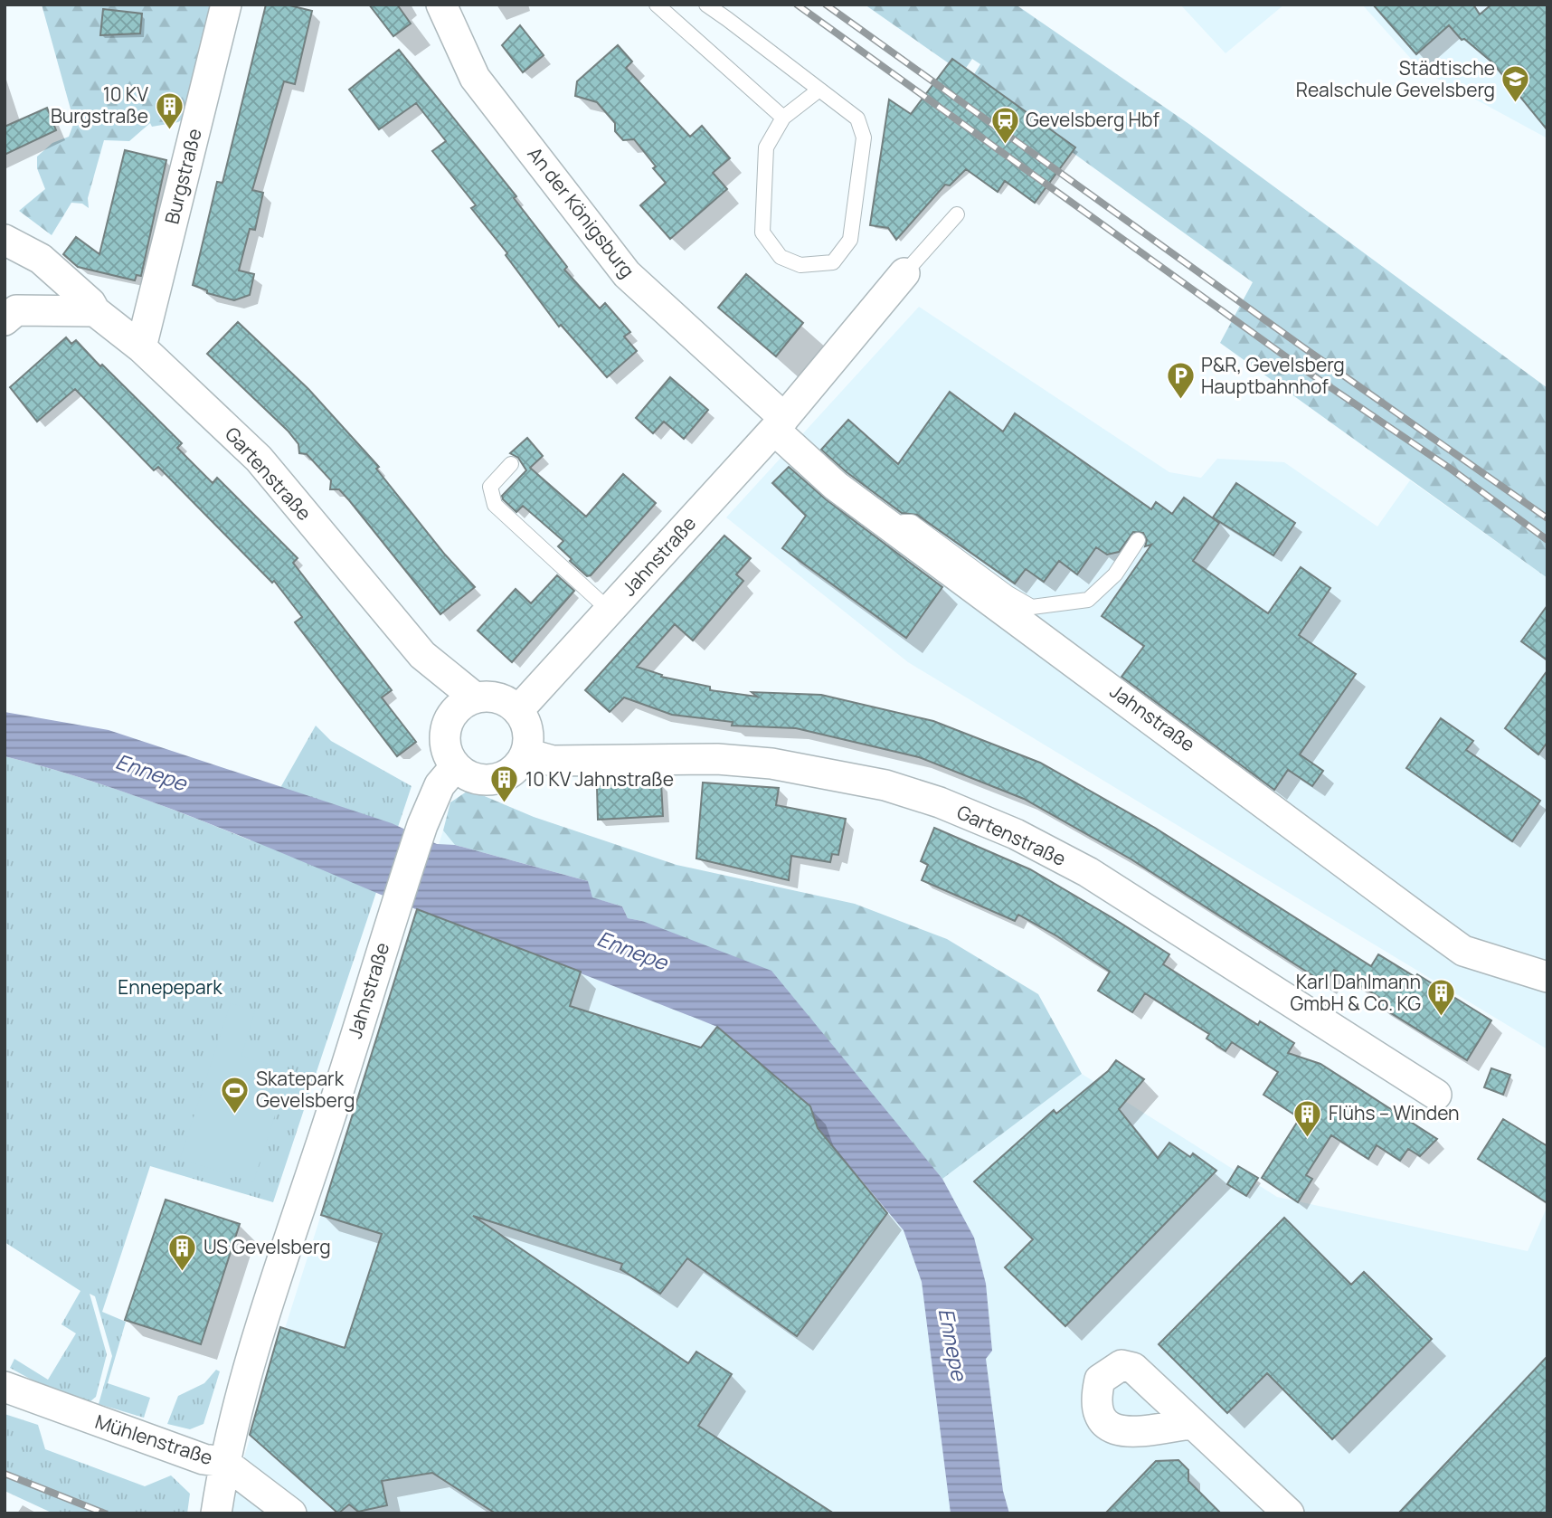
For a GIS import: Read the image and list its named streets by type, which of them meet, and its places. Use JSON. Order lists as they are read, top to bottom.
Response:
{
  "streets": {
    "street": [
      "Burgstraße",
      "An der Königsburg",
      "Gartenstraße",
      "Jahnstraße",
      "Mühlenstraße"
    ]
  },
  "crossings": [
    ["Burgstraße", "Gartenstraße"],
    ["An der Königsburg", "Jahnstraße"],
    ["Gartenstraße", "Jahnstraße"],
    ["Jahnstraße", "Mühlenstraße"]
  ],
  "water": ["Ennepe"],
  "parks": ["Ennepepark"],
  "places": {
    "school or university": ["Städtische Realschule Gevelsberg"],
    "building": [
      "10 KV Burgstraße",
      "10 KV Jahnstraße",
      "Karl Dahlmann GmbH & Co. KG",
      "Flühs – Winden",
      "US Gevelsberg"
    ],
    "station": ["Gevelsberg Hbf"],
    "parking": ["P&R, Gevelsberg Hauptbahnhof"],
    "sports": ["Skatepark Gevelsberg"]
  }
}
